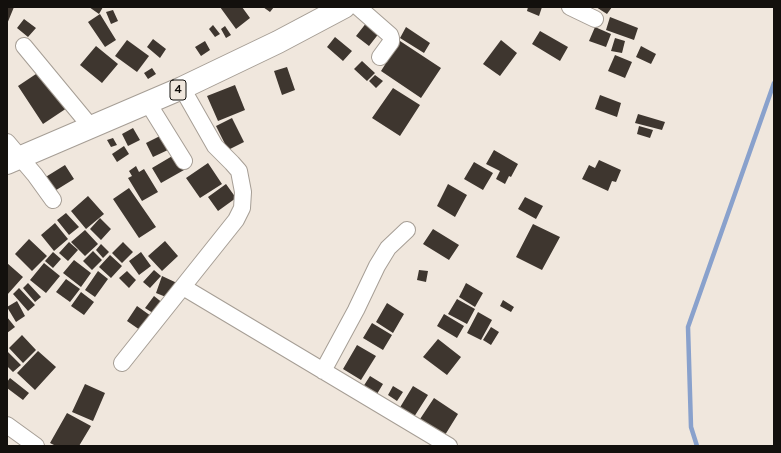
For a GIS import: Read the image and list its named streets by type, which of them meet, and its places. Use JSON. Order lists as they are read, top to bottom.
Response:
{
  "streets": {
    "highway": ["4"]
  }
}
